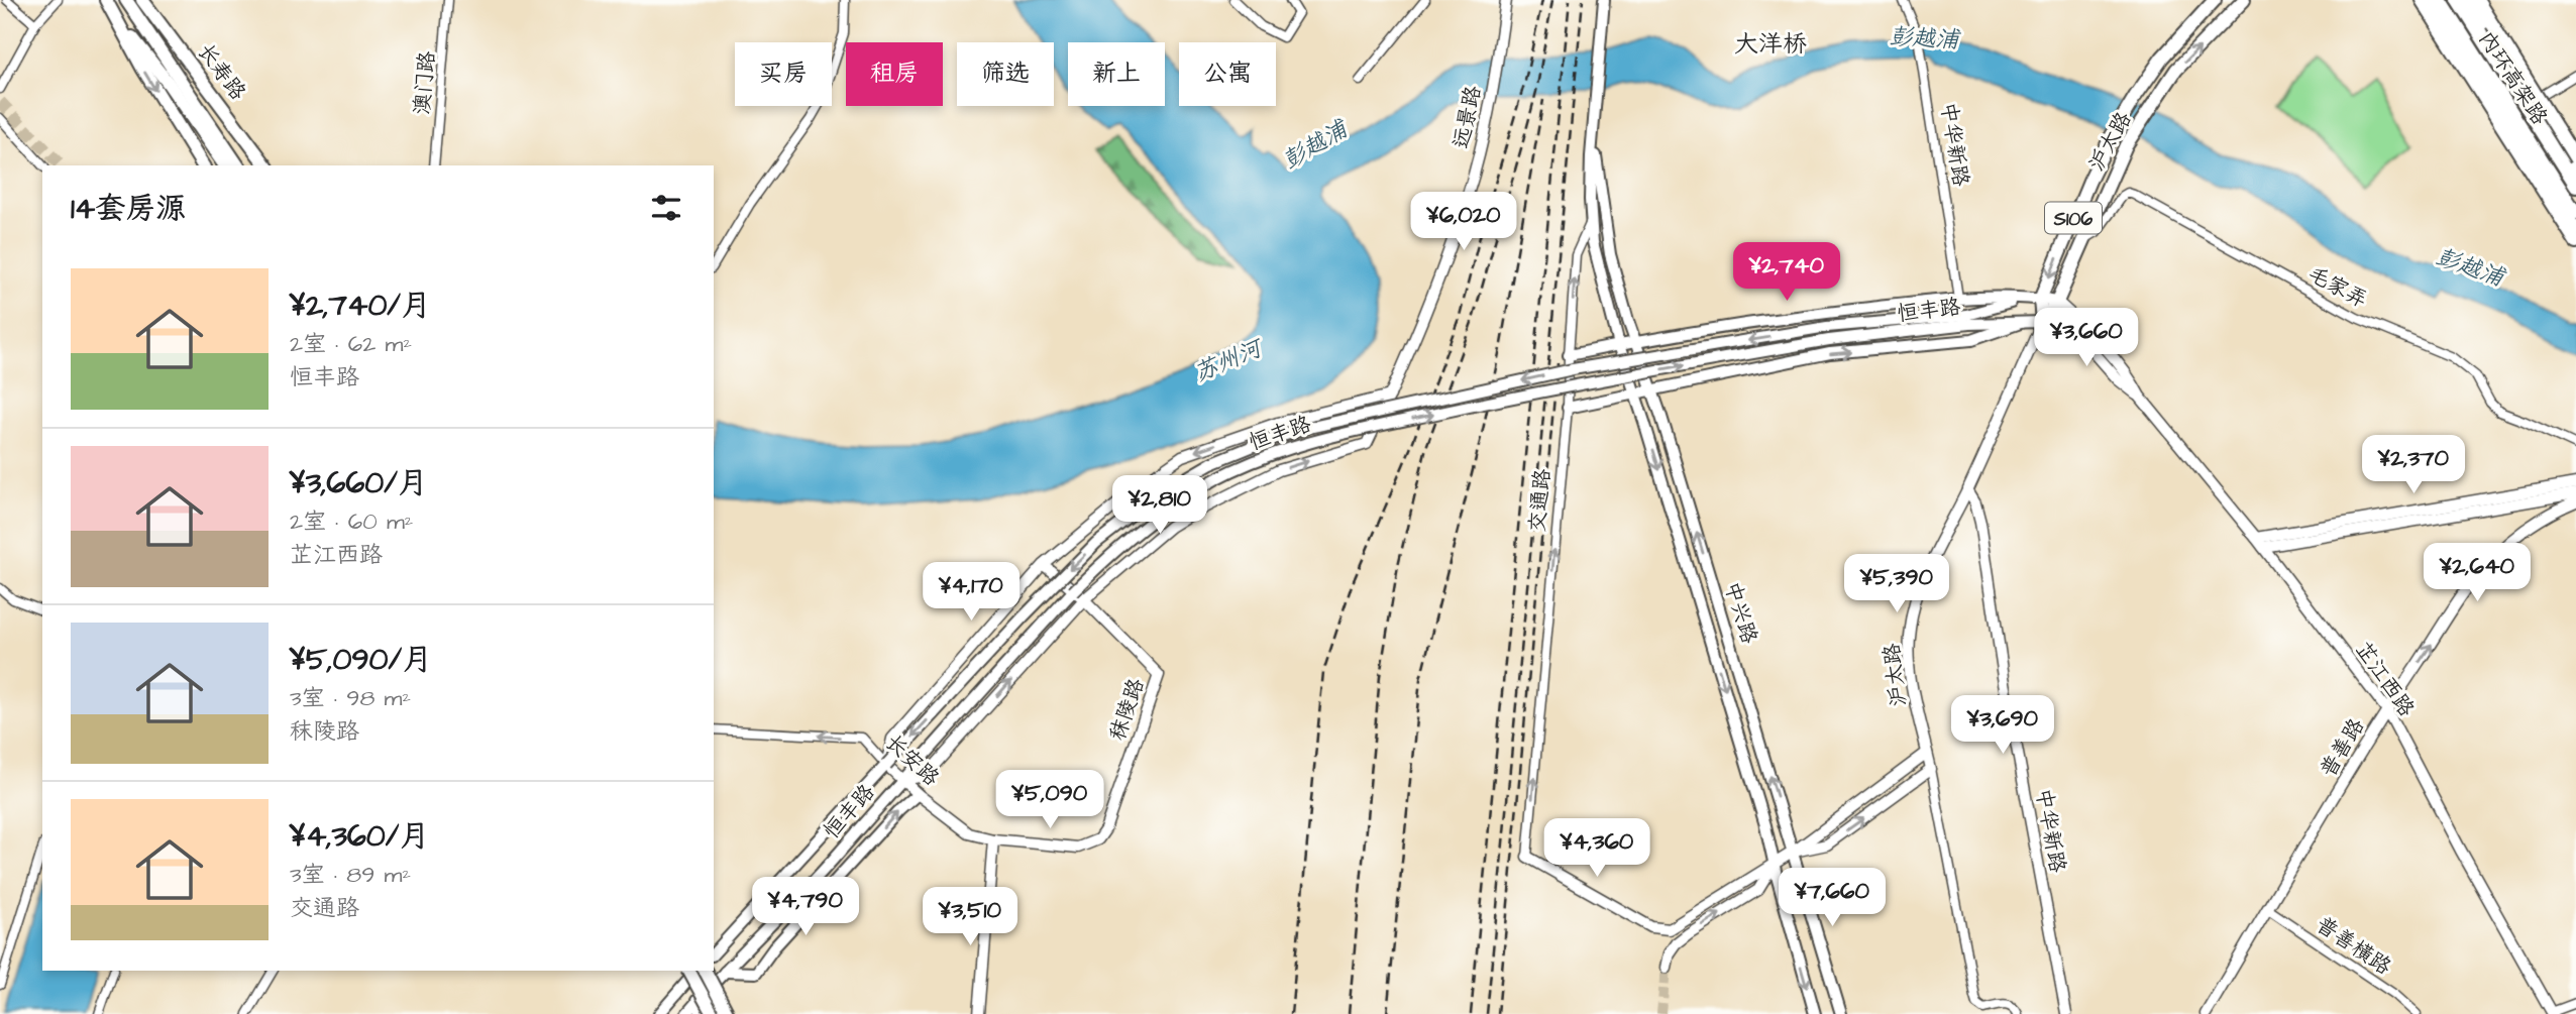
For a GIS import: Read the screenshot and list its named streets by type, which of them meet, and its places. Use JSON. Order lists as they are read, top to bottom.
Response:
{
  "streets": {
    "main road": [
      "长寿路",
      "内环高架路",
      "沪太路",
      "S106",
      "恒丰路",
      "交通路",
      "中兴路"
    ],
    "street": [
      "澳门路",
      "远景路",
      "中华新路",
      "毛家弄",
      "芷江西路",
      "秣陵路",
      "普善路",
      "长安路",
      "普善横路"
    ]
  },
  "crossings": [
    ["远景路", "恒丰路"],
    ["远景路", "秣陵路"],
    ["远景路", "长安路"],
    ["沪太路", "中华新路"],
    ["沪太路", "毛家弄"],
    ["沪太路", "恒丰路"],
    ["沪太路", "芷江西路"],
    ["中华新路", "恒丰路"],
    ["恒丰路", "交通路"],
    ["恒丰路", "中兴路"],
    ["恒丰路", "芷江西路"],
    ["恒丰路", "长安路"],
    ["交通路", "中兴路"],
    ["芷江西路", "普善路"],
    ["秣陵路", "长安路"],
    ["普善路", "普善横路"]
  ],
  "one_way": ["交通路", "普善路", "长安路"],
  "districts": ["大洋桥"],
  "water": ["彭越浦", "苏州河"],
  "page": {
    "chip": [
      "买房",
      "租房",
      "筛选",
      "新上",
      "公寓"
    ],
    "heading": "14套房源",
    "price": [
      "¥6,020",
      "¥2,740",
      "¥3,660",
      "¥2,370",
      "¥2,810",
      "¥2,640",
      "¥5,390",
      "¥4,170",
      "¥3,690",
      "¥5,090",
      "¥4,360",
      "¥7,660",
      "¥4,790",
      "¥3,510"
    ],
    "list": [
      {
        "name": "¥2,740/月",
        "note": "2室 · 62 m² · 恒丰路"
      },
      {
        "name": "¥3,660/月",
        "note": "2室 · 60 m² · 芷江西路"
      },
      {
        "name": "¥5,090/月",
        "note": "3室 · 98 m² · 秣陵路"
      },
      {
        "name": "¥4,360/月",
        "note": "3室 · 89 m² · 交通路"
      }
    ]
  }
}
